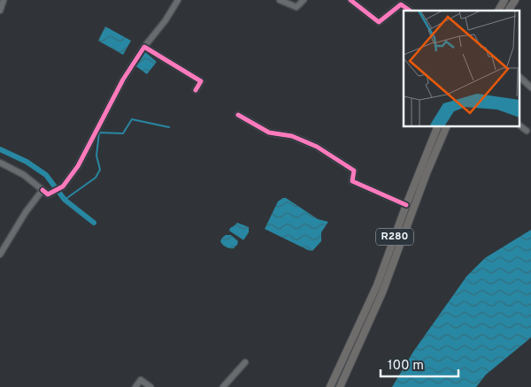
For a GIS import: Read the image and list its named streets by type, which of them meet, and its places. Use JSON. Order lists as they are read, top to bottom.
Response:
{
  "streets": {
    "main road": ["R280"]
  },
  "scale_bar": "100 m"
}
